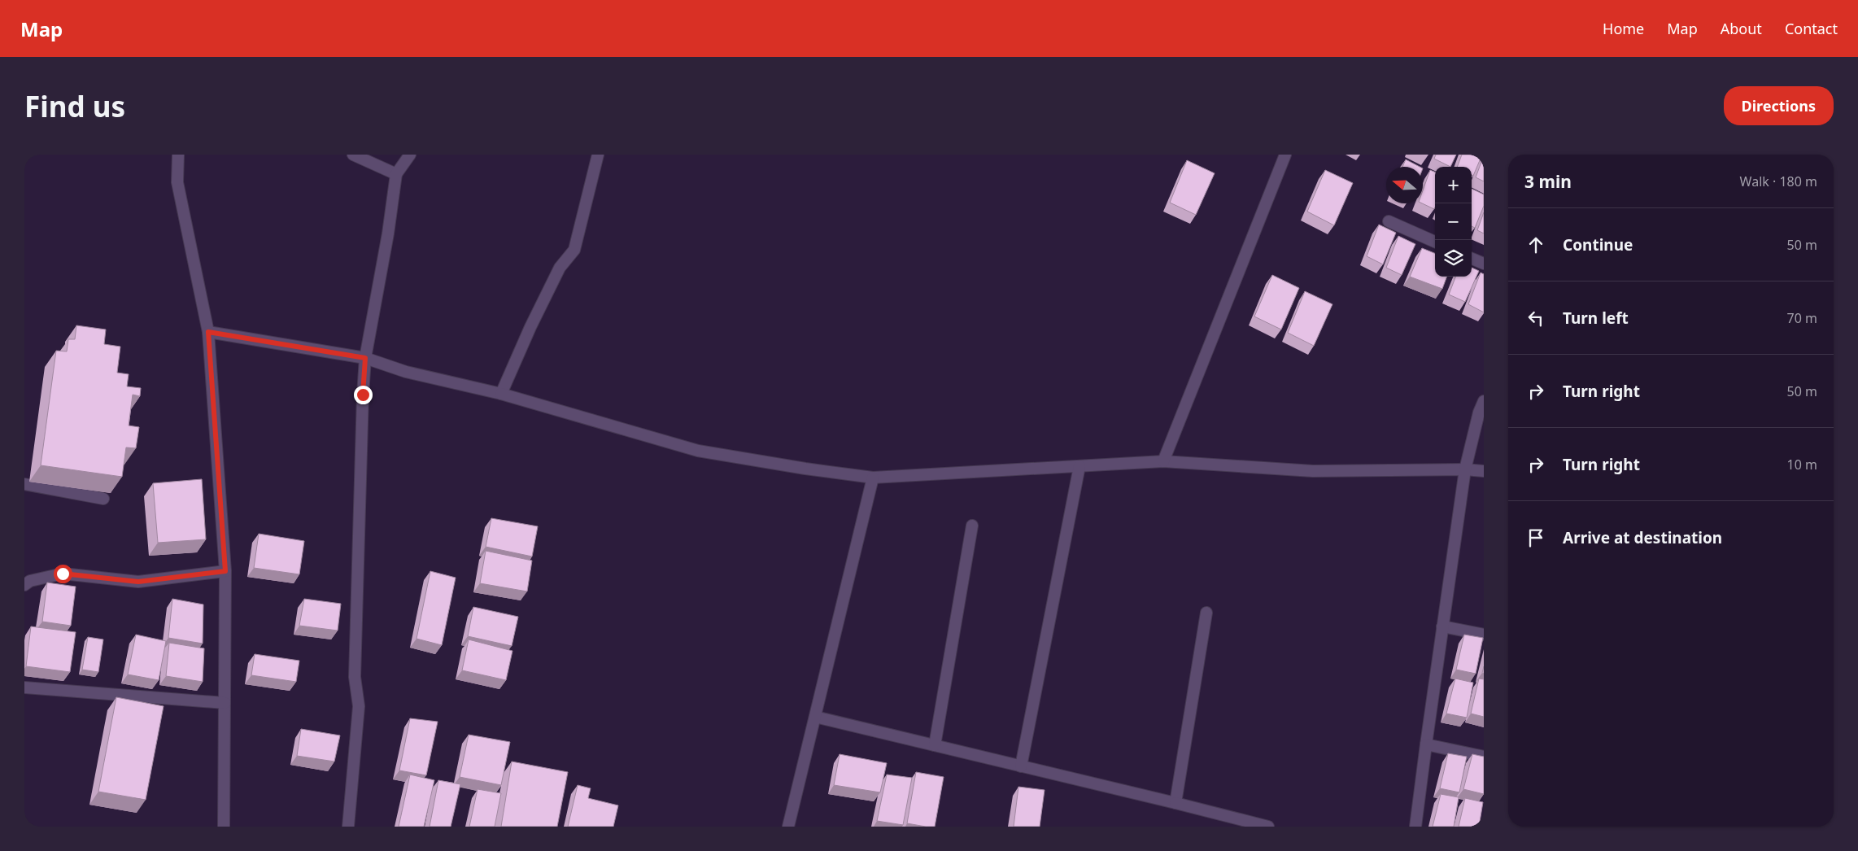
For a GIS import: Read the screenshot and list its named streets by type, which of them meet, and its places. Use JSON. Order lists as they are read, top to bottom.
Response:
{
  "north": "left",
  "page": {
    "header": "Map",
    "nav": [
      "Home",
      "Map",
      "About",
      "Contact"
    ],
    "buttons": "Directions",
    "title": "Find us",
    "heading": ["3 min", "Walk · 180 m"],
    "map_buttons": ["+", "−"],
    "list": [
      ["Continue", "50 m"],
      ["Turn left", "70 m"],
      ["Turn right", "50 m"],
      ["Turn right", "10 m"],
      "Arrive at destination"
    ]
  }
}
